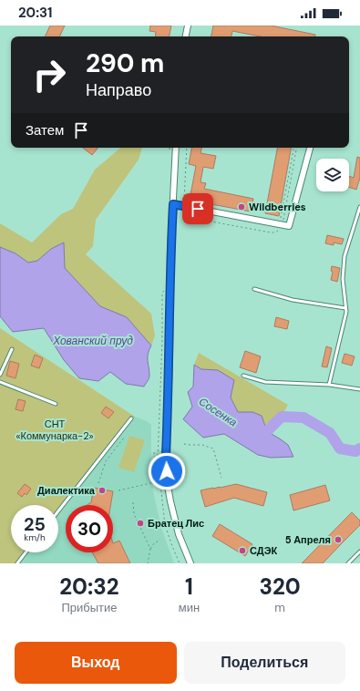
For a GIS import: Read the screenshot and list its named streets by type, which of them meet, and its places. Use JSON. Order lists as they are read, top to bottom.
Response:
{
  "water": ["Хованский пруд", "Сосенка"],
  "parks": ["СНТ «Коммунарка-2»"],
  "places": [
    "Wildberries",
    "Диалектика",
    "Братец Лис",
    "5 Апреля",
    "СДЭК"
  ],
  "page": {
    "status": "20:31",
    "turn": ["290 m", "Направо"],
    "then": "Затем",
    "speed": "25 km/h",
    "limit": "30",
    "eta": [
      "20:32",
      "Прибытие",
      "1",
      "мин",
      "320",
      "m"
    ],
    "buttons": ["Выход", "Поделиться"]
  }
}
